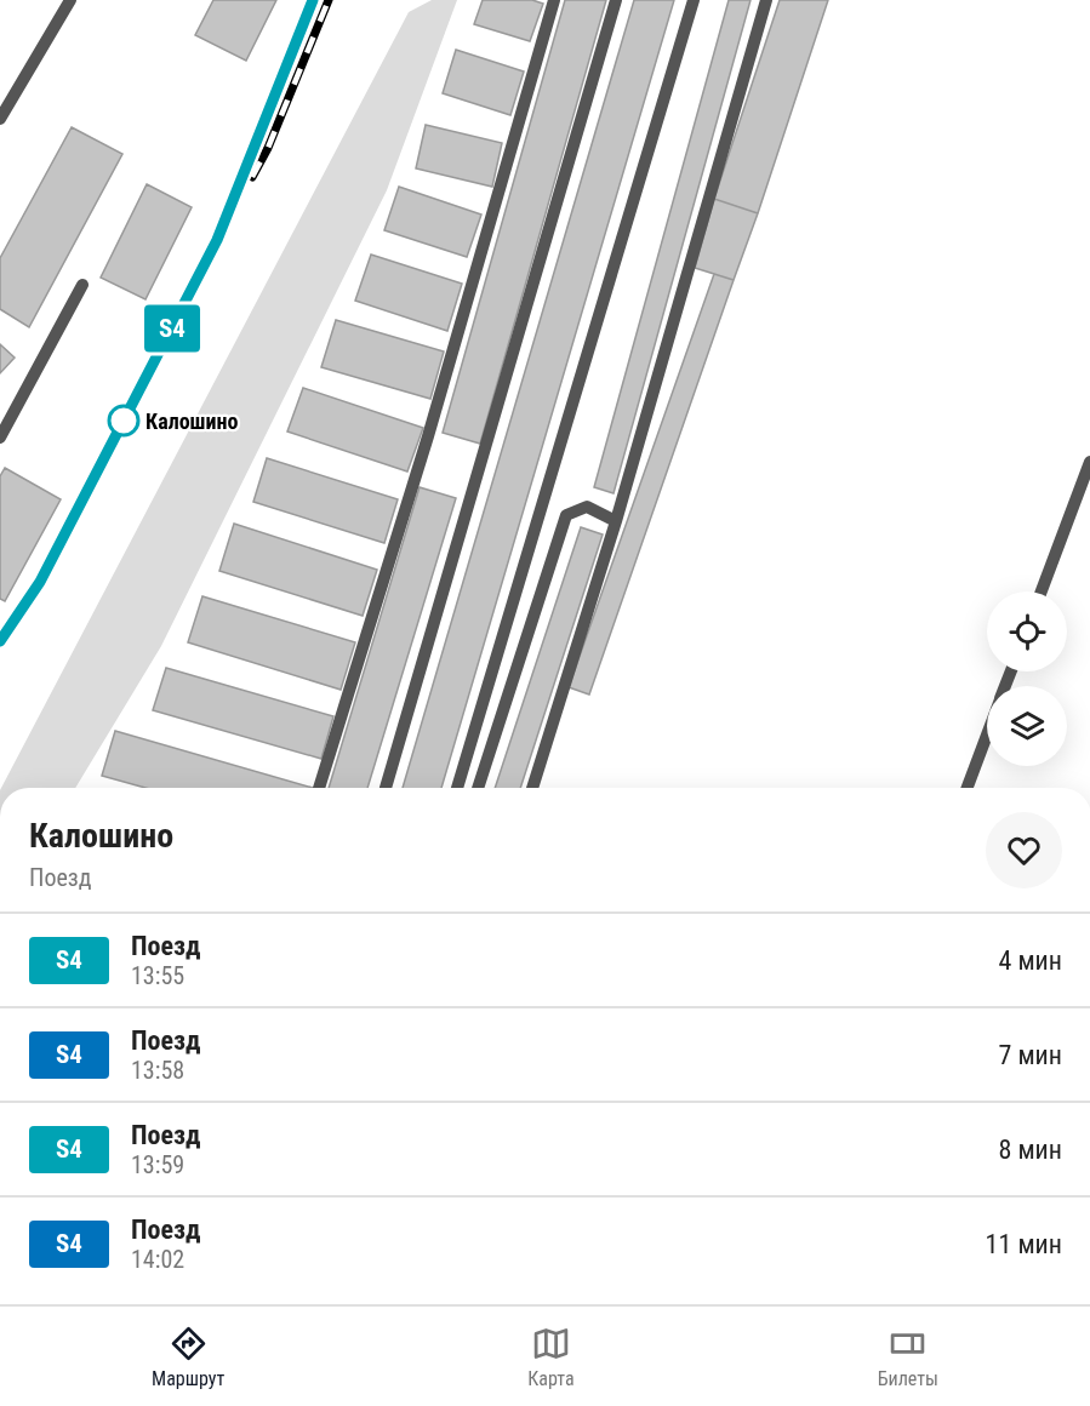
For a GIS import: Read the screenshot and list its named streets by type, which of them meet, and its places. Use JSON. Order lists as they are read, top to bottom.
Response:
{
  "places": ["Калошино"],
  "page": {
    "on_map": "S4",
    "heading": ["Калошино", "Поезд"],
    "list": [
      {
        "mark": "S4",
        "name": "Поезд",
        "note": "13:55",
        "value": "4 мин"
      },
      {
        "mark": "S4",
        "name": "Поезд",
        "note": "13:58",
        "value": "7 мин"
      },
      {
        "mark": "S4",
        "name": "Поезд",
        "note": "13:59",
        "value": "8 мин"
      },
      {
        "mark": "S4",
        "name": "Поезд",
        "note": "14:02",
        "value": "11 мин"
      }
    ],
    "tabs": ["Маршрут", "Карта", "Билеты"]
  }
}
